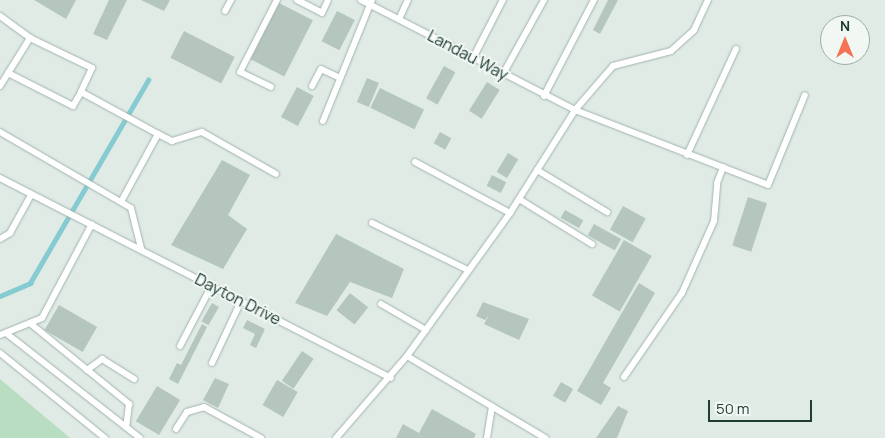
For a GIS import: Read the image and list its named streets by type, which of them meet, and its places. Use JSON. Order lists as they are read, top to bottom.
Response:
{
  "streets": {
    "lane": ["Landau Way", "Dayton Drive"]
  },
  "scale_bar": "50 m",
  "north": "top"
}
